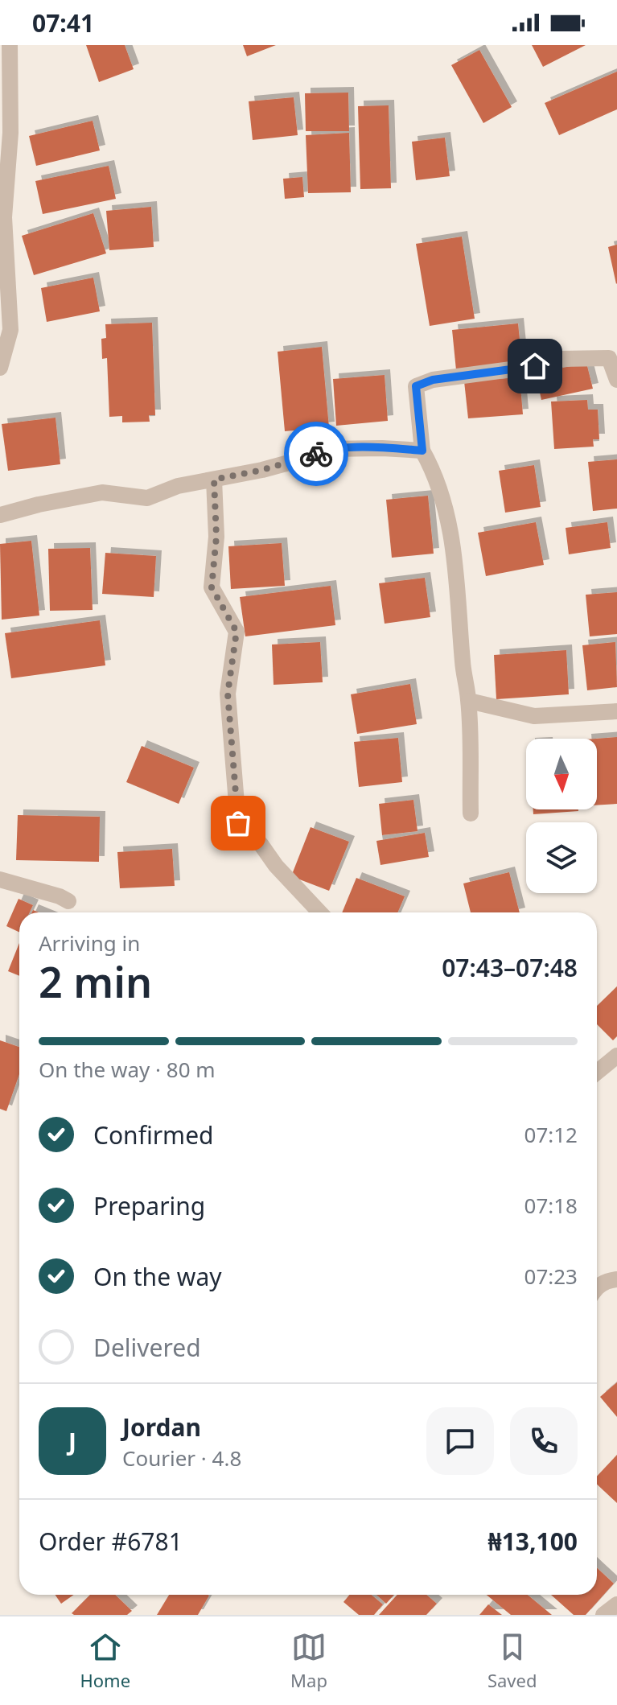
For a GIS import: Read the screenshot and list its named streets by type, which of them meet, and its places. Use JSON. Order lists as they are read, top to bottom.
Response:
{
  "north": "bottom",
  "page": {
    "status": "07:41",
    "heading": ["2 min", "Arriving in", "07:43–07:48"],
    "panel": [
      "Jordan",
      "Courier · 4.8",
      "Order #6781",
      "₦13,100"
    ],
    "bar": "On the way · 80 m",
    "list": [
      ["Confirmed", "07:12"],
      ["Preparing", "07:18"],
      ["On the way", "07:23"],
      "Delivered"
    ],
    "round": "J",
    "tabs": ["Home", "Map", "Saved"]
  }
}
